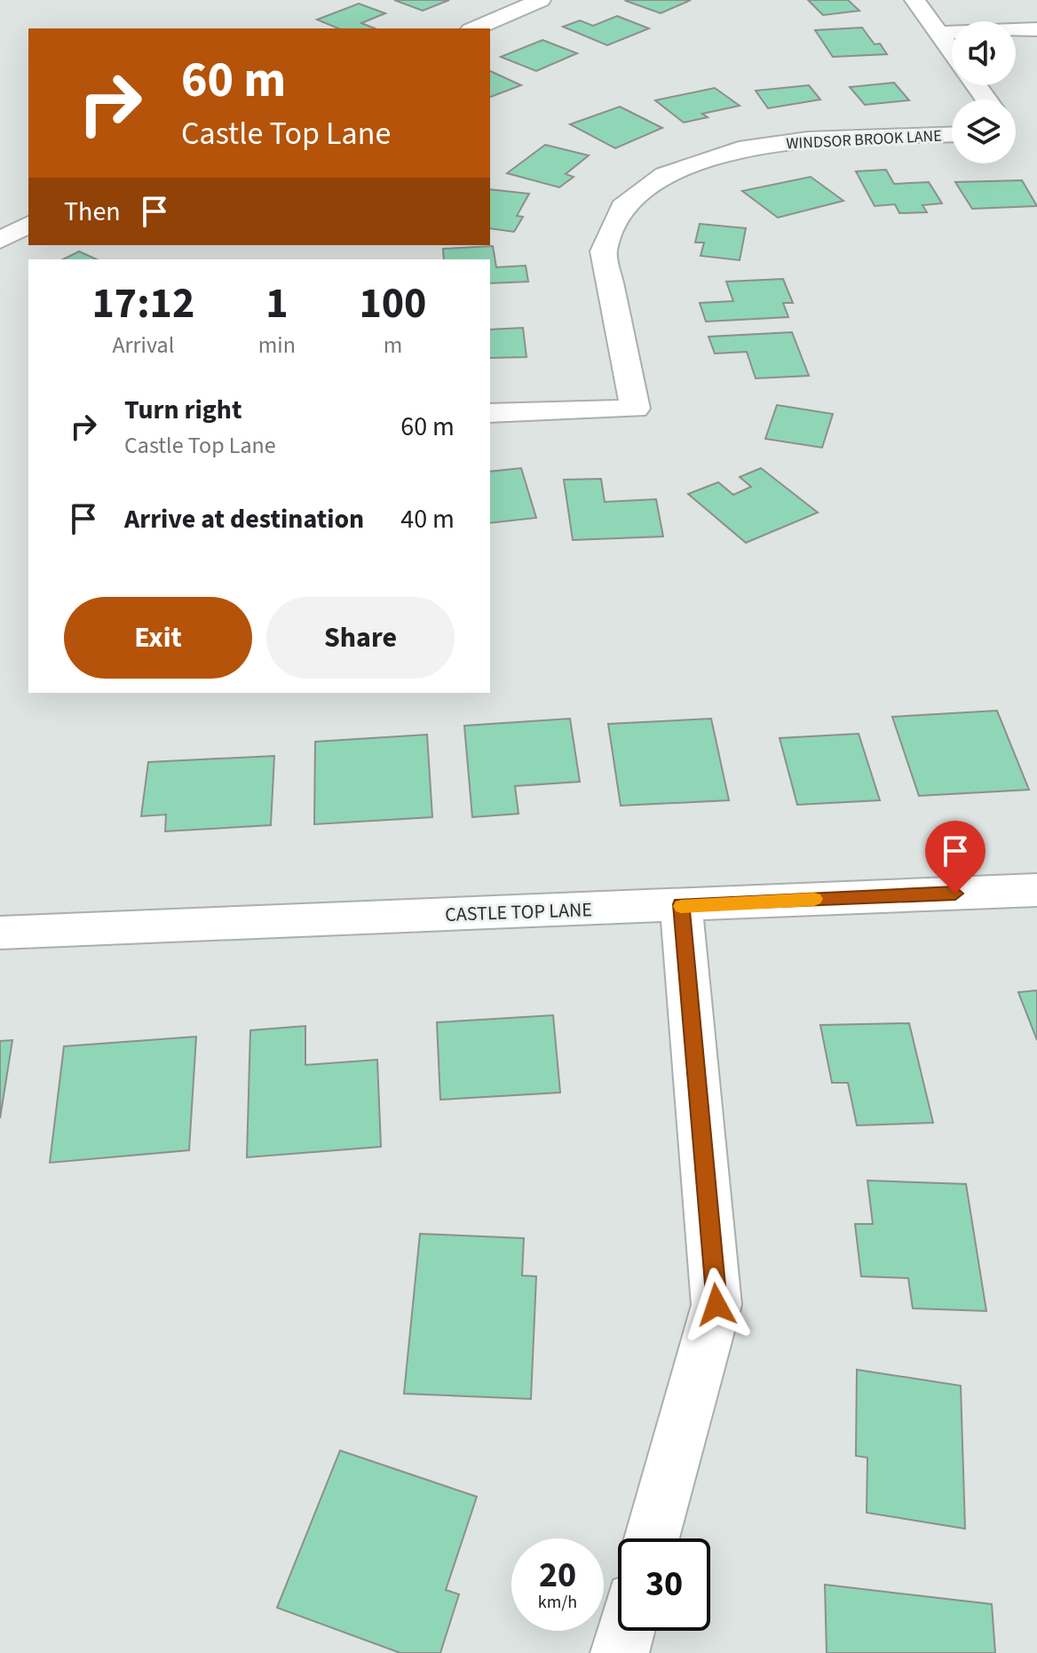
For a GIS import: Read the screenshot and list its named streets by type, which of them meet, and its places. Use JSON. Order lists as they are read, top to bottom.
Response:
{
  "streets": {
    "street": ["WINDSOR BROOK LANE", "CASTLE TOP LANE"]
  },
  "page": {
    "turn": ["60 m", "Castle Top Lane"],
    "then": "Then",
    "eta": [
      "17:12",
      "Arrival",
      "1",
      "min",
      "100",
      "m"
    ],
    "list": [
      {
        "name": "Turn right",
        "note": "Castle Top Lane",
        "value": "60 m"
      },
      {
        "name": "Arrive at destination",
        "value": "40 m"
      }
    ],
    "buttons": ["Exit", "Share"],
    "speed": "20 km/h",
    "limit": "30"
  }
}
